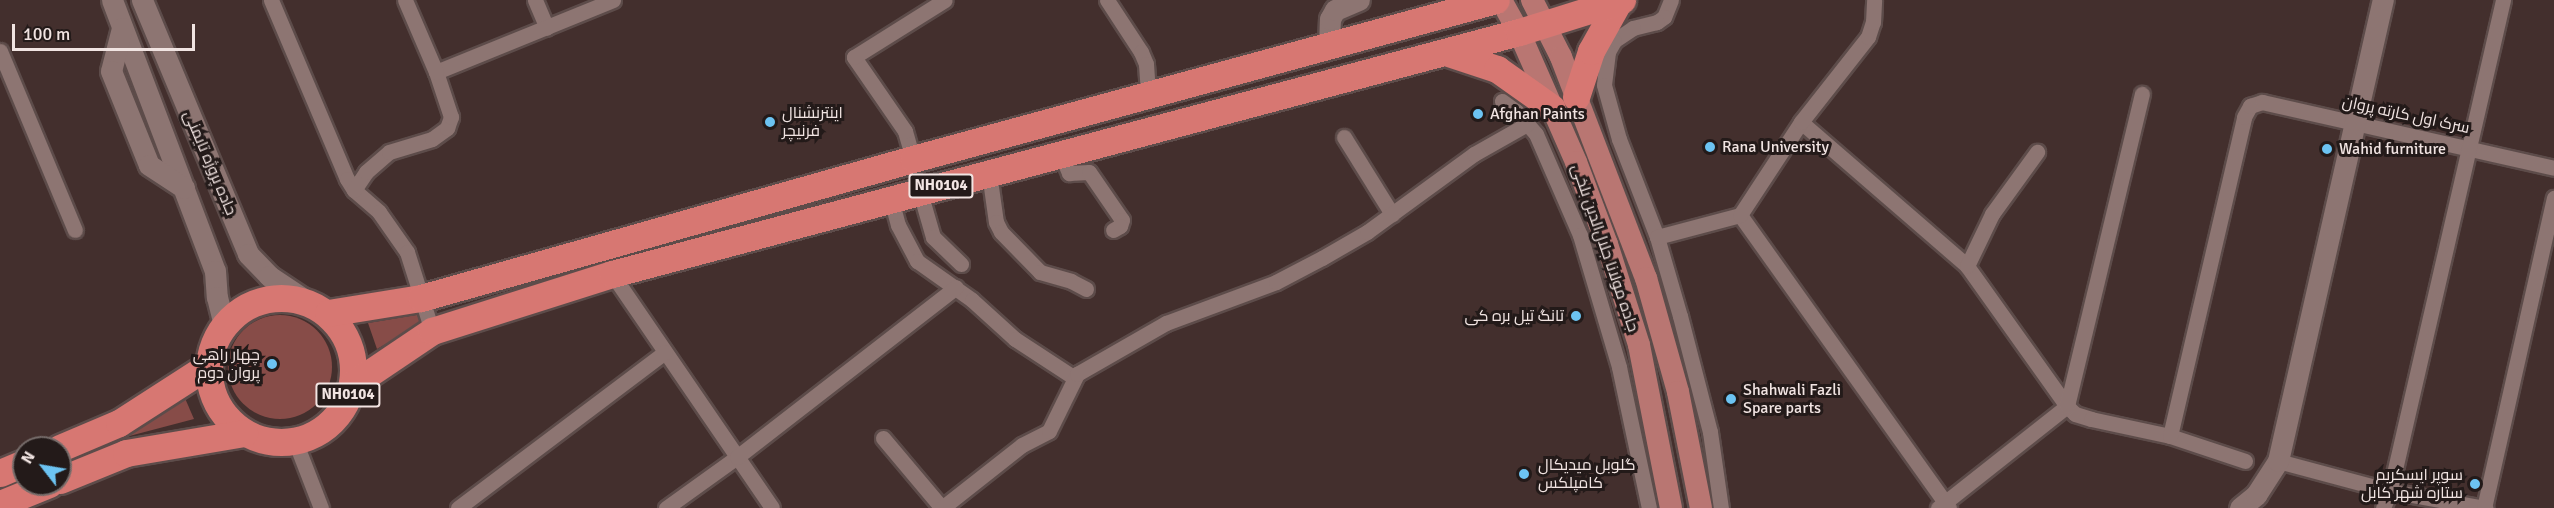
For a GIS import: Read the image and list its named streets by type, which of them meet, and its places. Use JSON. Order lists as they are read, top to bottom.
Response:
{
  "streets": {
    "highway": ["NH0104"],
    "main road": ["جاده پروژه تایمنی", "جاده مولانا جلال‌الدین بلخی"],
    "street": ["سرک اول کارته پروان"]
  },
  "crossings": [
    ["جاده پروژه تایمنی", "NH0104"],
    ["NH0104", "جاده مولانا جلال‌الدین بلخی"]
  ],
  "places": [
    "Afghan Paints",
    "اینترنشنال فرنیچر",
    "Rana University",
    "Wahid furniture",
    "تانگ تیل بره کی",
    "چهار راهی پروان دوم",
    "Shahwali Fazli Spare parts",
    "گلوبل میدیکال کامپلکس",
    "سوپر ایسکریم ستاره شهر کابل"
  ],
  "scale_bar": "100 m",
  "north": "top left"
}
